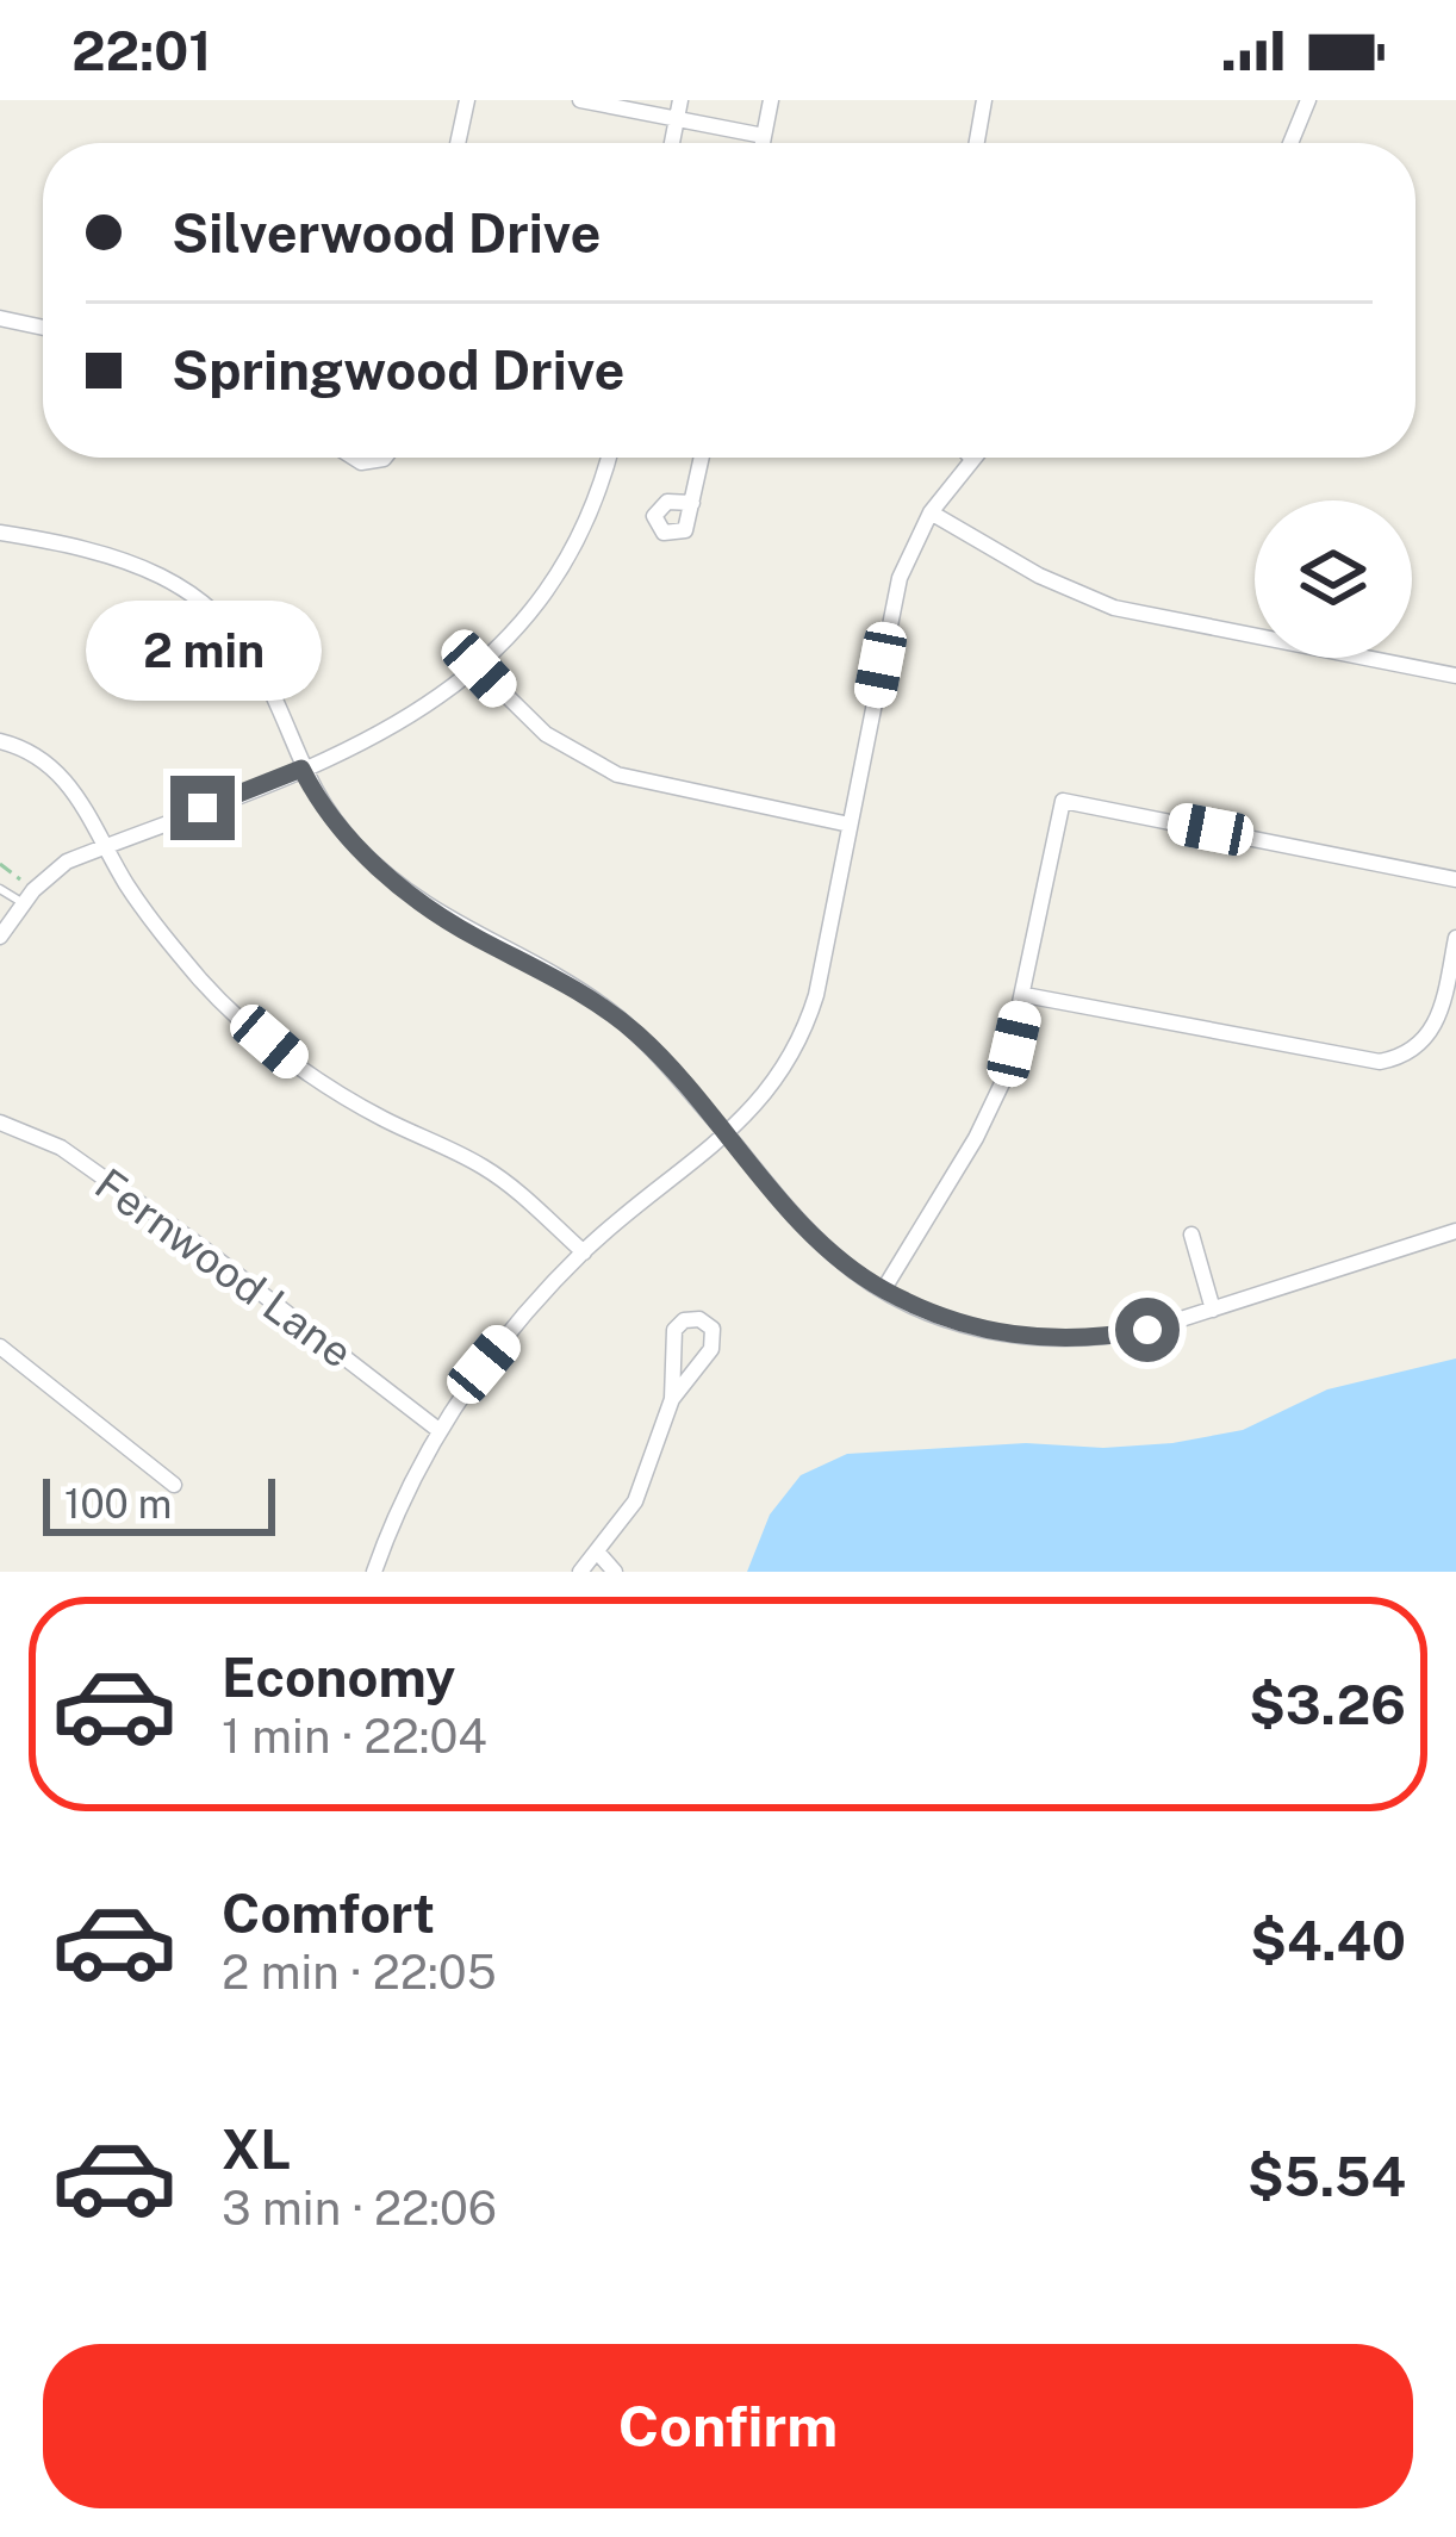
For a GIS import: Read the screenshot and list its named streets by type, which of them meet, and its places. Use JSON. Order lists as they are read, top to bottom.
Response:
{
  "streets": {
    "street": ["Fernwood Lane"]
  },
  "scale_bar": "100 m",
  "page": {
    "status": "22:01",
    "banner": ["Silverwood Drive", "Springwood Drive"],
    "bubble": "2 min",
    "scale": "100 m",
    "list": [
      {
        "name": "Economy",
        "note": "1 min · 22:04",
        "value": "$3.26"
      },
      {
        "name": "Comfort",
        "note": "2 min · 22:05",
        "value": "$4.40"
      },
      {
        "name": "XL",
        "note": "3 min · 22:06",
        "value": "$5.54"
      }
    ],
    "buttons": "Confirm"
  }
}
